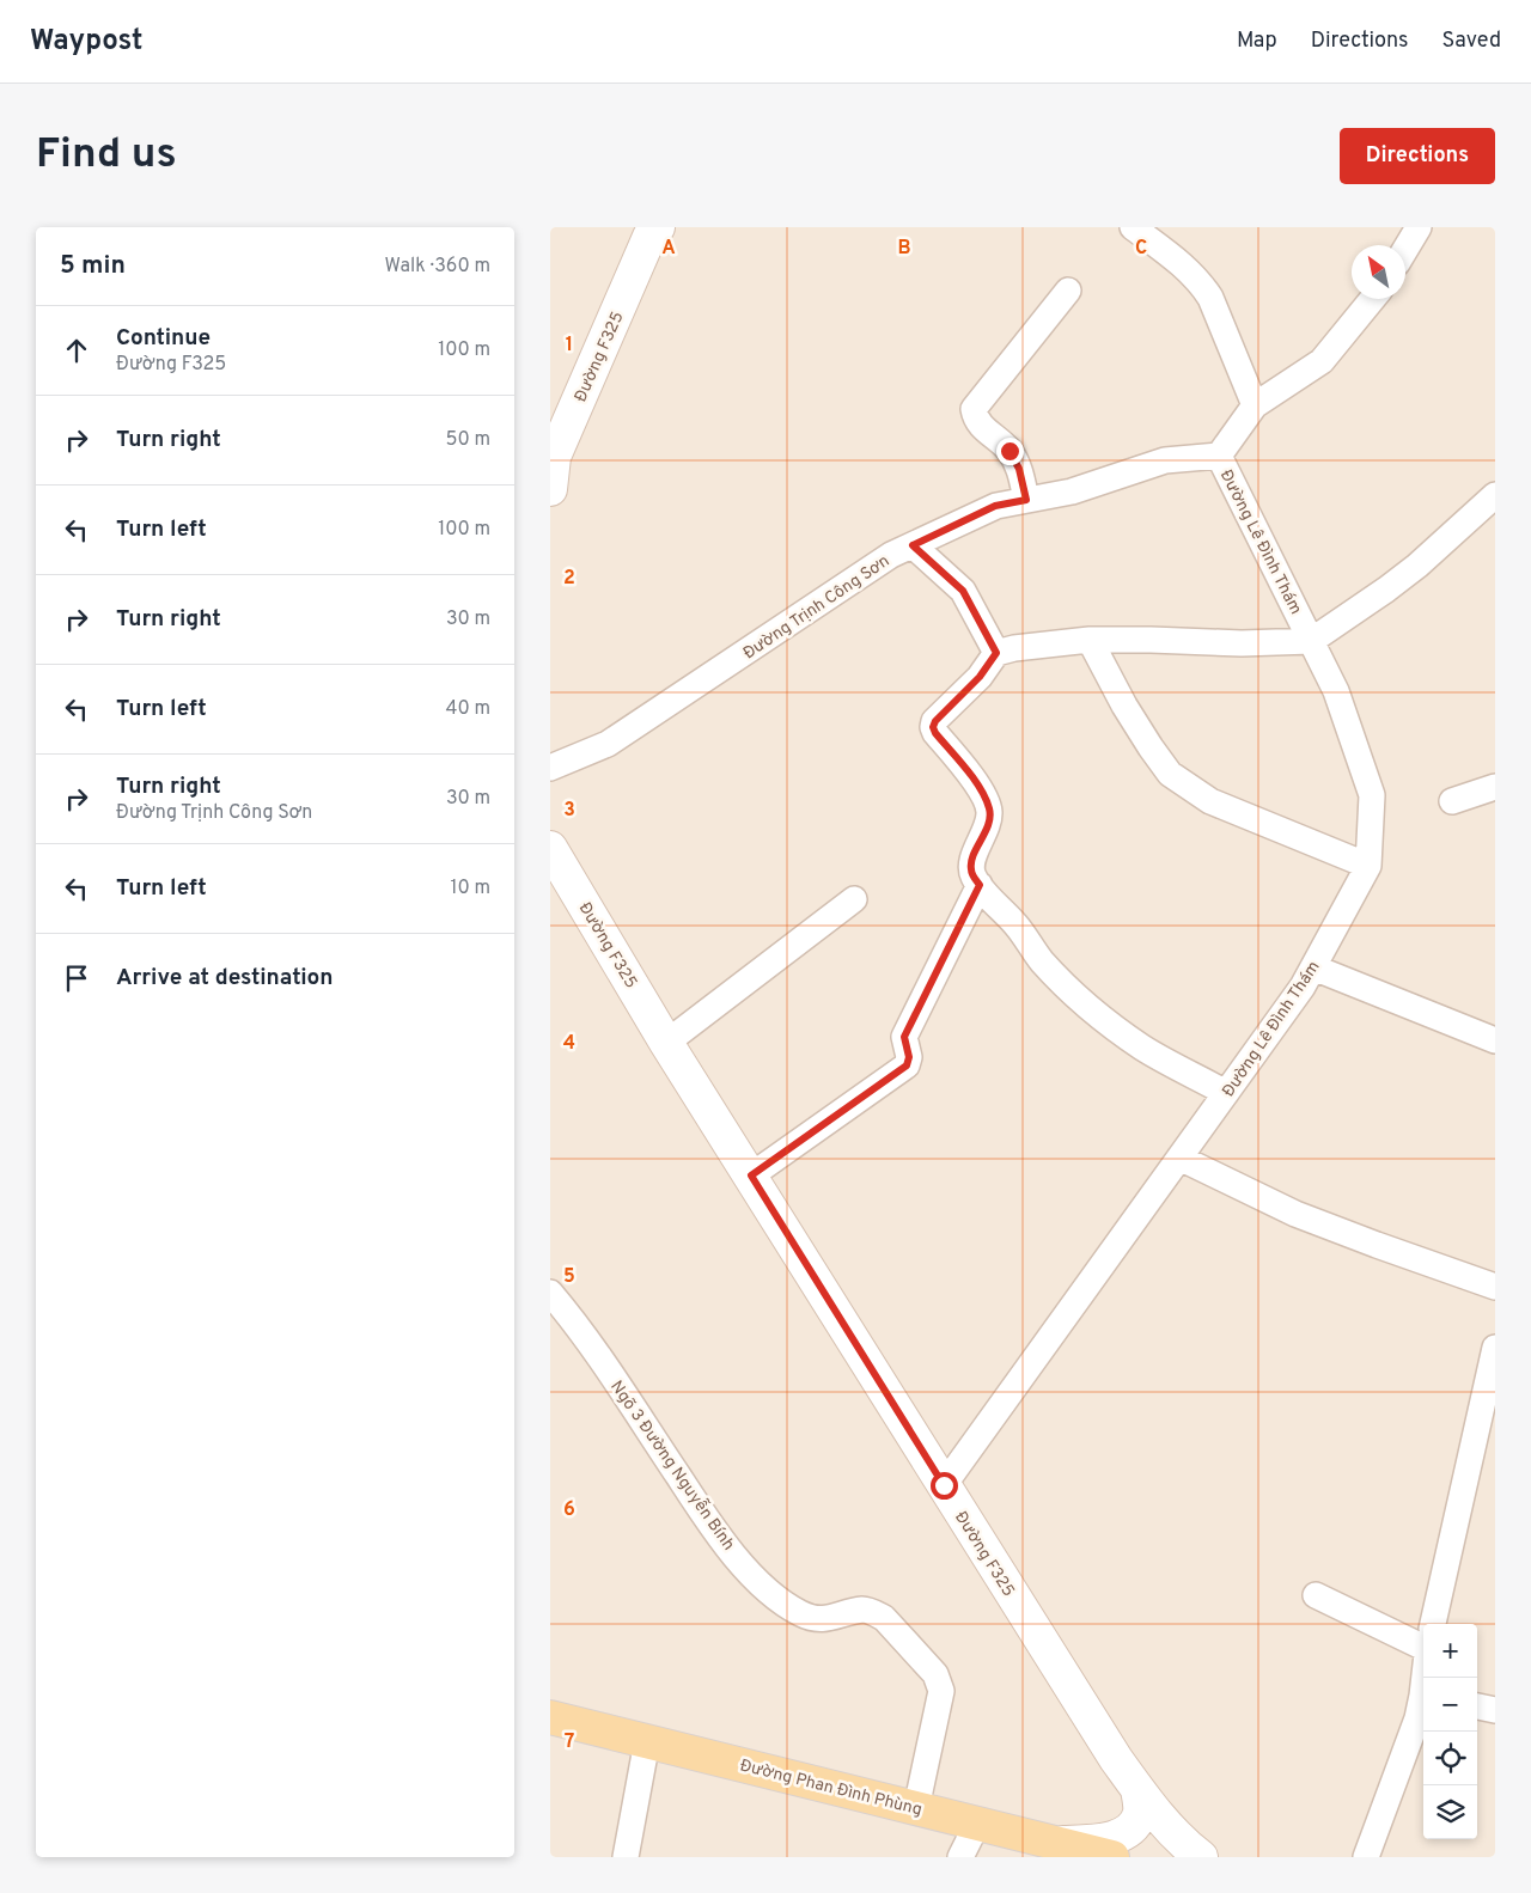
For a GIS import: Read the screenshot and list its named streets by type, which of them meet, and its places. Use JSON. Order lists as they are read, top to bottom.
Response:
{
  "streets": {
    "main road": ["Đường F325", "Đường Phan Đình Phùng"],
    "street": ["Đường Lê Đình Thám", "Đường Trịnh Công Sơn", "Ngõ 3 Đường Nguyễn Bính"]
  },
  "crossings": [
    ["Đường F325", "Đường Lê Đình Thám"],
    ["Đường Lê Đình Thám", "Đường Trịnh Công Sơn"],
    ["Ngõ 3 Đường Nguyễn Bính", "Đường Phan Đình Phùng"]
  ],
  "north": "top left",
  "page": {
    "header": "Waypost",
    "nav": ["Map", "Directions", "Saved"],
    "buttons": "Directions",
    "title": "Find us",
    "heading": ["5 min", "Walk · 360 m"],
    "list": [
      ["Continue", "Đường F325", "100 m"],
      ["Turn right", "50 m"],
      ["Turn left", "100 m"],
      ["Turn right", "30 m"],
      ["Turn left", "40 m"],
      ["Turn right", "Đường Trịnh Công Sơn", "30 m"],
      ["Turn left", "10 m"],
      "Arrive at destination"
    ],
    "map_buttons": ["+", "−"]
  },
  "grid": {
    "columns": ["A", "B", "C"],
    "rows": [
      "1",
      "2",
      "3",
      "4",
      "5",
      "6",
      "7"
    ]
  }
}
